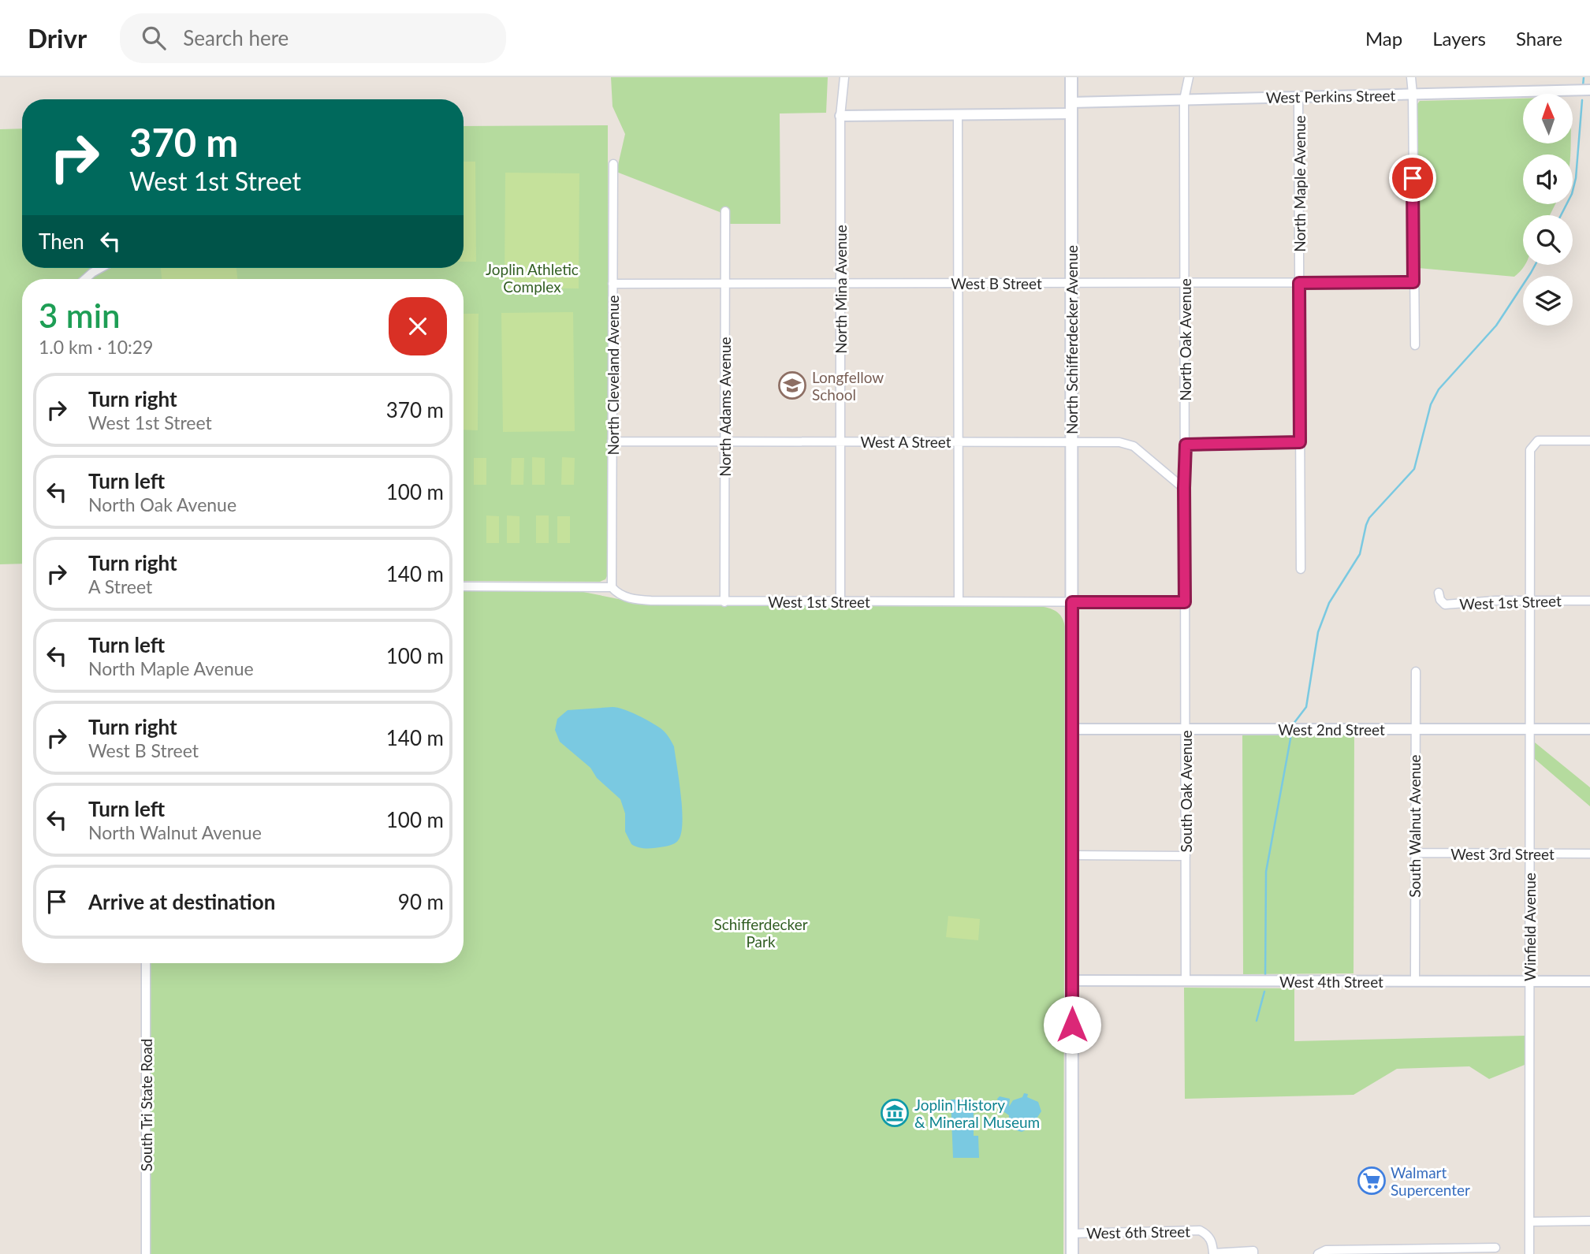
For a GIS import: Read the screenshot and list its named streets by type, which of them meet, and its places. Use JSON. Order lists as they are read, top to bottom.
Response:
{
  "streets": {
    "main road": ["North Schifferdecker Avenue"],
    "street": [
      "West Perkins Street",
      "North Maple Avenue",
      "West B Street",
      "North Mina Avenue",
      "North Oak Avenue",
      "North Cleveland Avenue",
      "North Adams Avenue",
      "West A Street",
      "West 1st Street",
      "West 2nd Street",
      "South Oak Avenue",
      "South Walnut Avenue",
      "West 3rd Street",
      "Winfield Avenue",
      "West 4th Street",
      "South Tri State Road",
      "West 6th Street"
    ]
  },
  "crossings": [
    ["West Perkins Street", "North Maple Avenue"],
    ["West Perkins Street", "North Mina Avenue"],
    ["West Perkins Street", "North Schifferdecker Avenue"],
    ["West Perkins Street", "North Oak Avenue"],
    ["North Maple Avenue", "West B Street"],
    ["West B Street", "North Mina Avenue"],
    ["West B Street", "North Schifferdecker Avenue"],
    ["West B Street", "North Oak Avenue"],
    ["West B Street", "North Cleveland Avenue"],
    ["West B Street", "North Adams Avenue"],
    ["North Mina Avenue", "West A Street"],
    ["North Mina Avenue", "West 1st Street"],
    ["North Schifferdecker Avenue", "West A Street"],
    ["North Schifferdecker Avenue", "West 1st Street"],
    ["North Schifferdecker Avenue", "West 2nd Street"],
    ["North Schifferdecker Avenue", "West 4th Street"],
    ["North Schifferdecker Avenue", "West 6th Street"],
    ["North Oak Avenue", "West A Street"],
    ["North Oak Avenue", "West 1st Street"],
    ["North Oak Avenue", "South Oak Avenue"],
    ["North Cleveland Avenue", "West A Street"],
    ["North Cleveland Avenue", "West 1st Street"],
    ["North Adams Avenue", "West A Street"],
    ["North Adams Avenue", "West 1st Street"],
    ["West 1st Street", "South Oak Avenue"],
    ["West 1st Street", "Winfield Avenue"],
    ["West 2nd Street", "South Oak Avenue"],
    ["West 2nd Street", "South Walnut Avenue"],
    ["West 2nd Street", "Winfield Avenue"],
    ["South Oak Avenue", "West 4th Street"],
    ["South Walnut Avenue", "West 3rd Street"],
    ["South Walnut Avenue", "West 4th Street"],
    ["West 3rd Street", "Winfield Avenue"],
    ["Winfield Avenue", "West 4th Street"]
  ],
  "parks": ["Joplin Athletic Complex", "Schifferdecker Park"],
  "places": {
    "school or university": ["Longfellow School"],
    "museum": ["Joplin History & Mineral Museum"],
    "supermarket": ["Walmart Supercenter"]
  },
  "north": "top",
  "page": {
    "header": "Drivr",
    "search": "Search here",
    "nav": ["Map", "Layers", "Share"],
    "turn": ["370 m", "West 1st Street"],
    "then": "Then",
    "heading": ["3 min", "1.0 km · 10:29"],
    "list": [
      {
        "name": "Turn right",
        "note": "West 1st Street",
        "value": "370 m"
      },
      {
        "name": "Turn left",
        "note": "North Oak Avenue",
        "value": "100 m"
      },
      {
        "name": "Turn right",
        "note": "A Street",
        "value": "140 m"
      },
      {
        "name": "Turn left",
        "note": "North Maple Avenue",
        "value": "100 m"
      },
      {
        "name": "Turn right",
        "note": "West B Street",
        "value": "140 m"
      },
      {
        "name": "Turn left",
        "note": "North Walnut Avenue",
        "value": "100 m"
      },
      {
        "name": "Arrive at destination",
        "value": "90 m"
      }
    ]
  }
}
